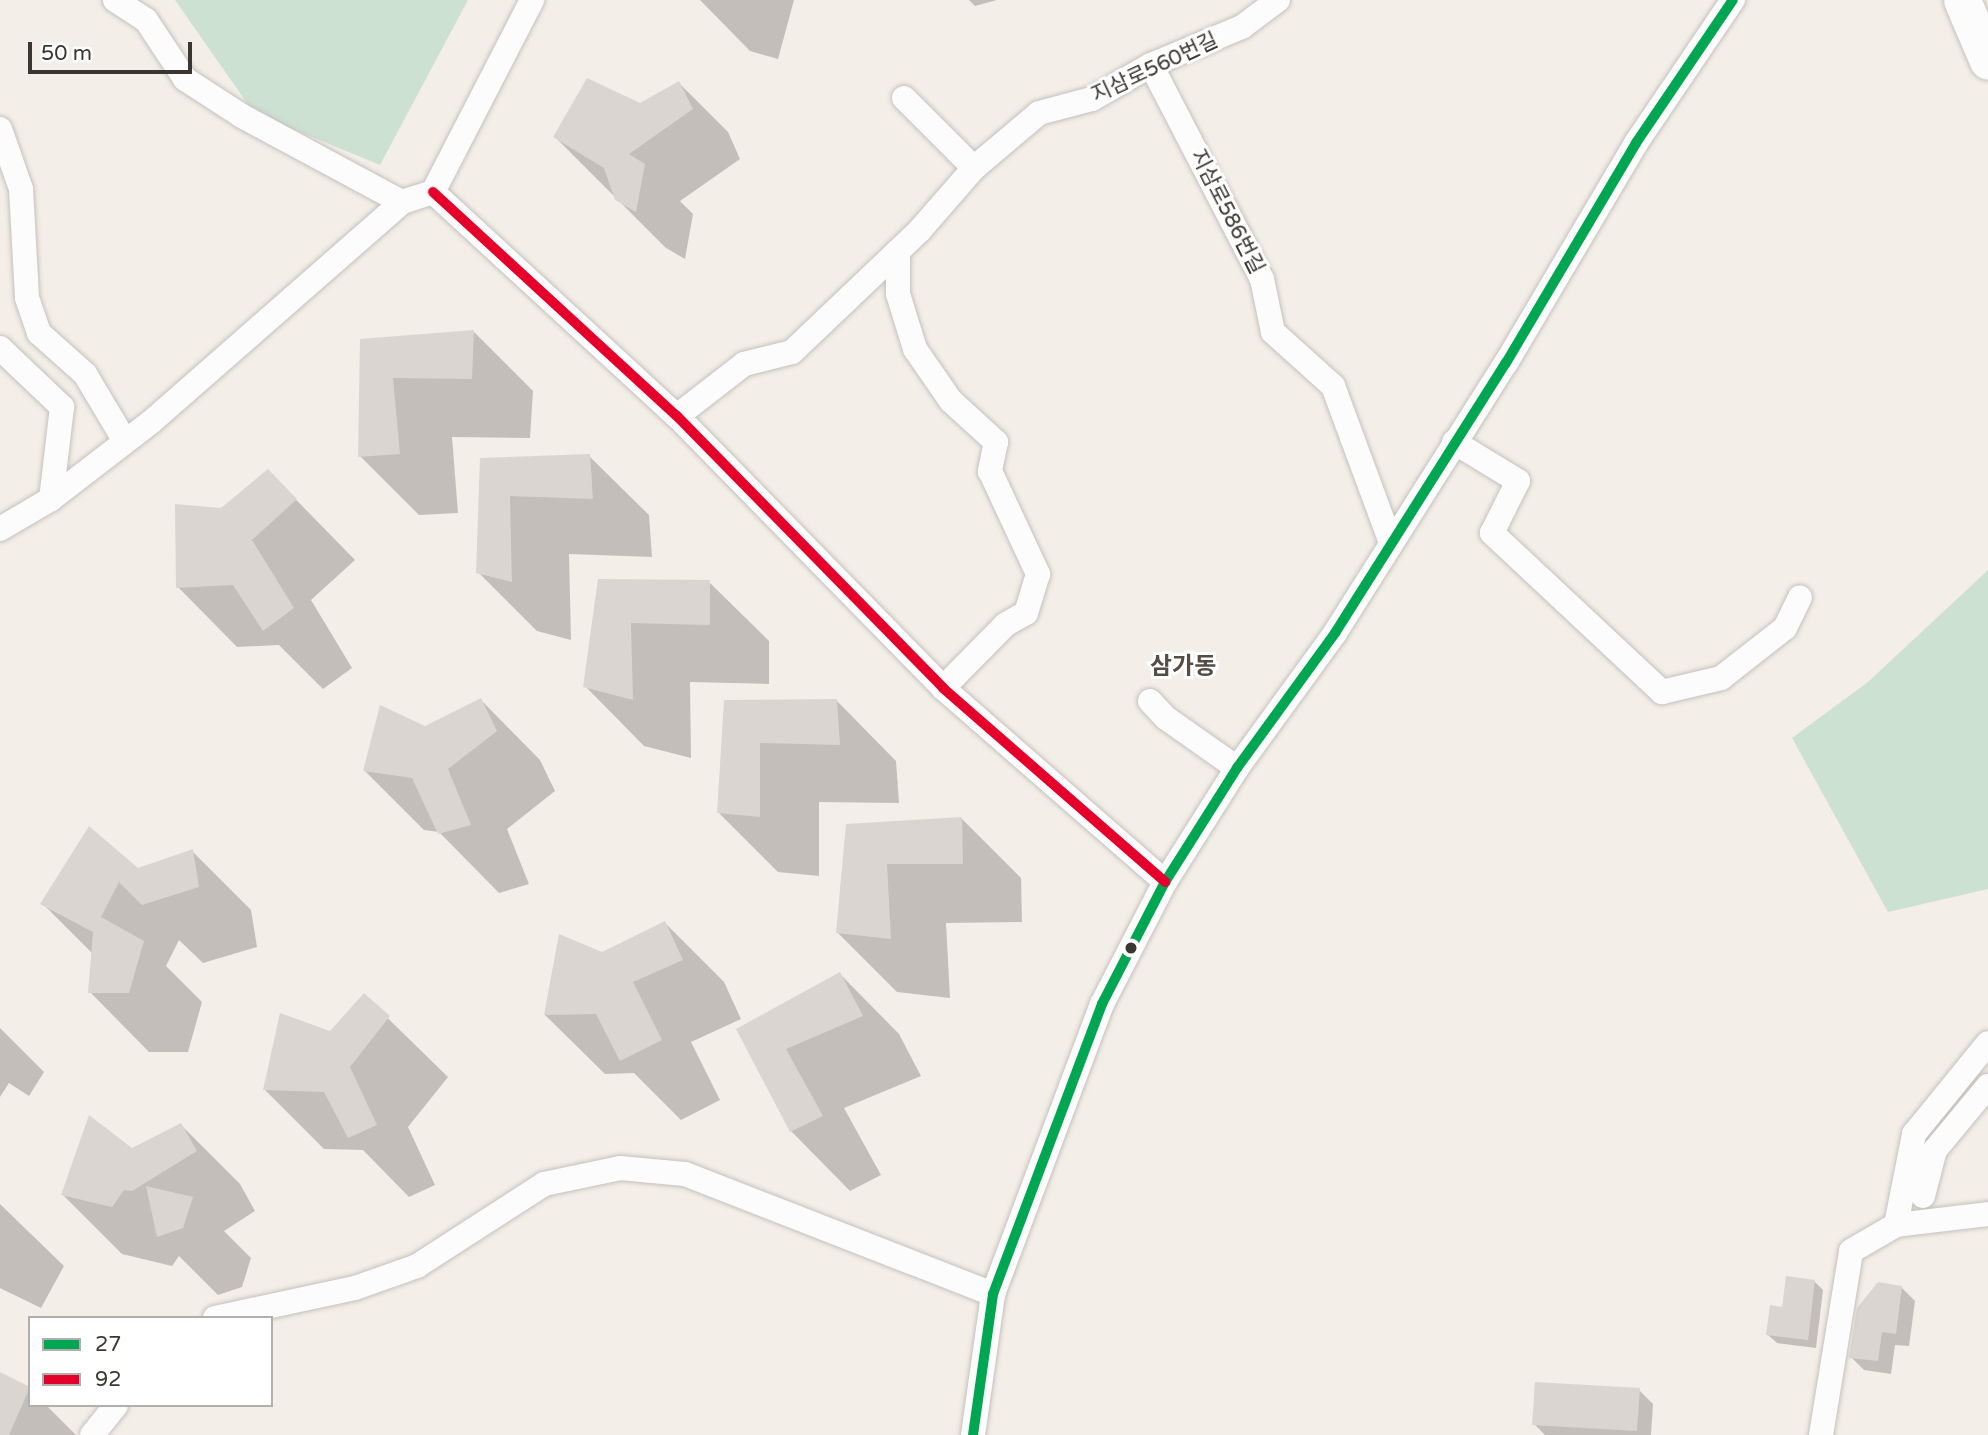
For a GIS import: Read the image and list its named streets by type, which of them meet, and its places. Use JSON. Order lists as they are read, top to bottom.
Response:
{
  "streets": {
    "street": ["지삼로560번길", "지삼로586번길"]
  },
  "crossings": [
    ["지삼로560번길", "지삼로586번길"]
  ],
  "districts": ["삼가동"],
  "lines": ["transit line 27", "transit line 92"],
  "legend": ["27", "92"],
  "scale_bar": "50 m"
}
